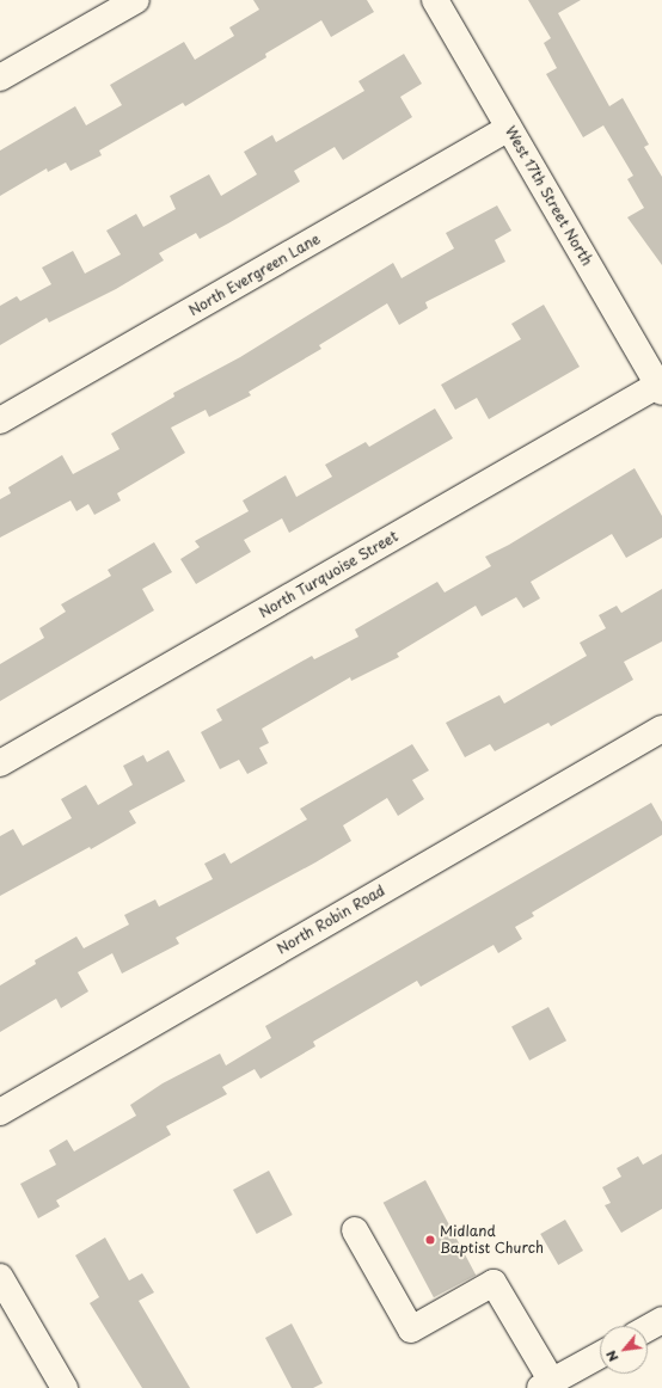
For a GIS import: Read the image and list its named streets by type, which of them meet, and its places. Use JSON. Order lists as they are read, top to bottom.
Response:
{
  "streets": {
    "street": [
      "West 17th Street North",
      "North Evergreen Lane",
      "North Turquoise Street",
      "North Robin Road"
    ]
  },
  "crossings": [
    ["West 17th Street North", "North Evergreen Lane"],
    ["West 17th Street North", "North Turquoise Street"]
  ],
  "places": ["Midland Baptist Church"],
  "north": "bottom left"
}
